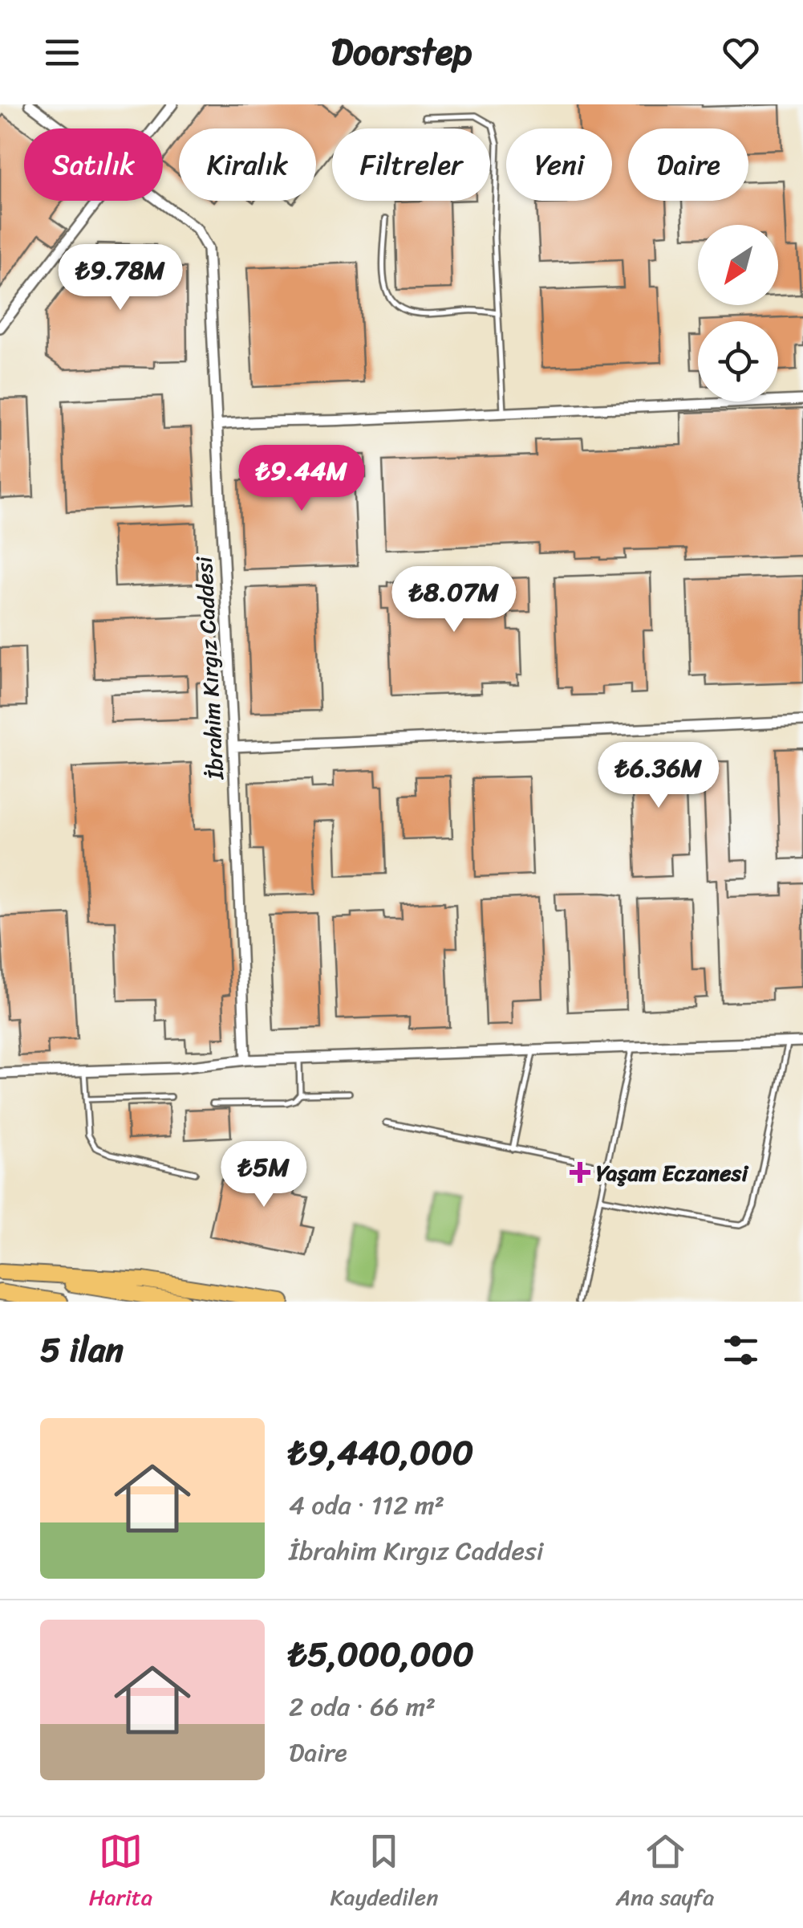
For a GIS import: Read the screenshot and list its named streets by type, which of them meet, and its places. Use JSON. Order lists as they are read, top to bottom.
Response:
{
  "streets": {
    "street": ["İbrahim Kırgız Caddesi"]
  },
  "places": {
    "health": ["Yaşam Eczanesi"]
  },
  "north": "bottom left",
  "page": {
    "header": "Doorstep",
    "chip": [
      "Satılık",
      "Kiralık",
      "Filtreler",
      "Yeni",
      "Daire"
    ],
    "price": [
      "₺9.78M",
      "₺9.44M",
      "₺8.07M",
      "₺6.36M",
      "₺5M"
    ],
    "heading": "5 ilan",
    "list": [
      {
        "name": "₺9,440,000",
        "note": "4 oda · 112 m² · İbrahim Kırgız Caddesi"
      },
      {
        "name": "₺5,000,000",
        "note": "2 oda · 66 m² · Daire"
      }
    ],
    "tabs": ["Harita", "Kaydedilen", "Ana sayfa"]
  }
}
